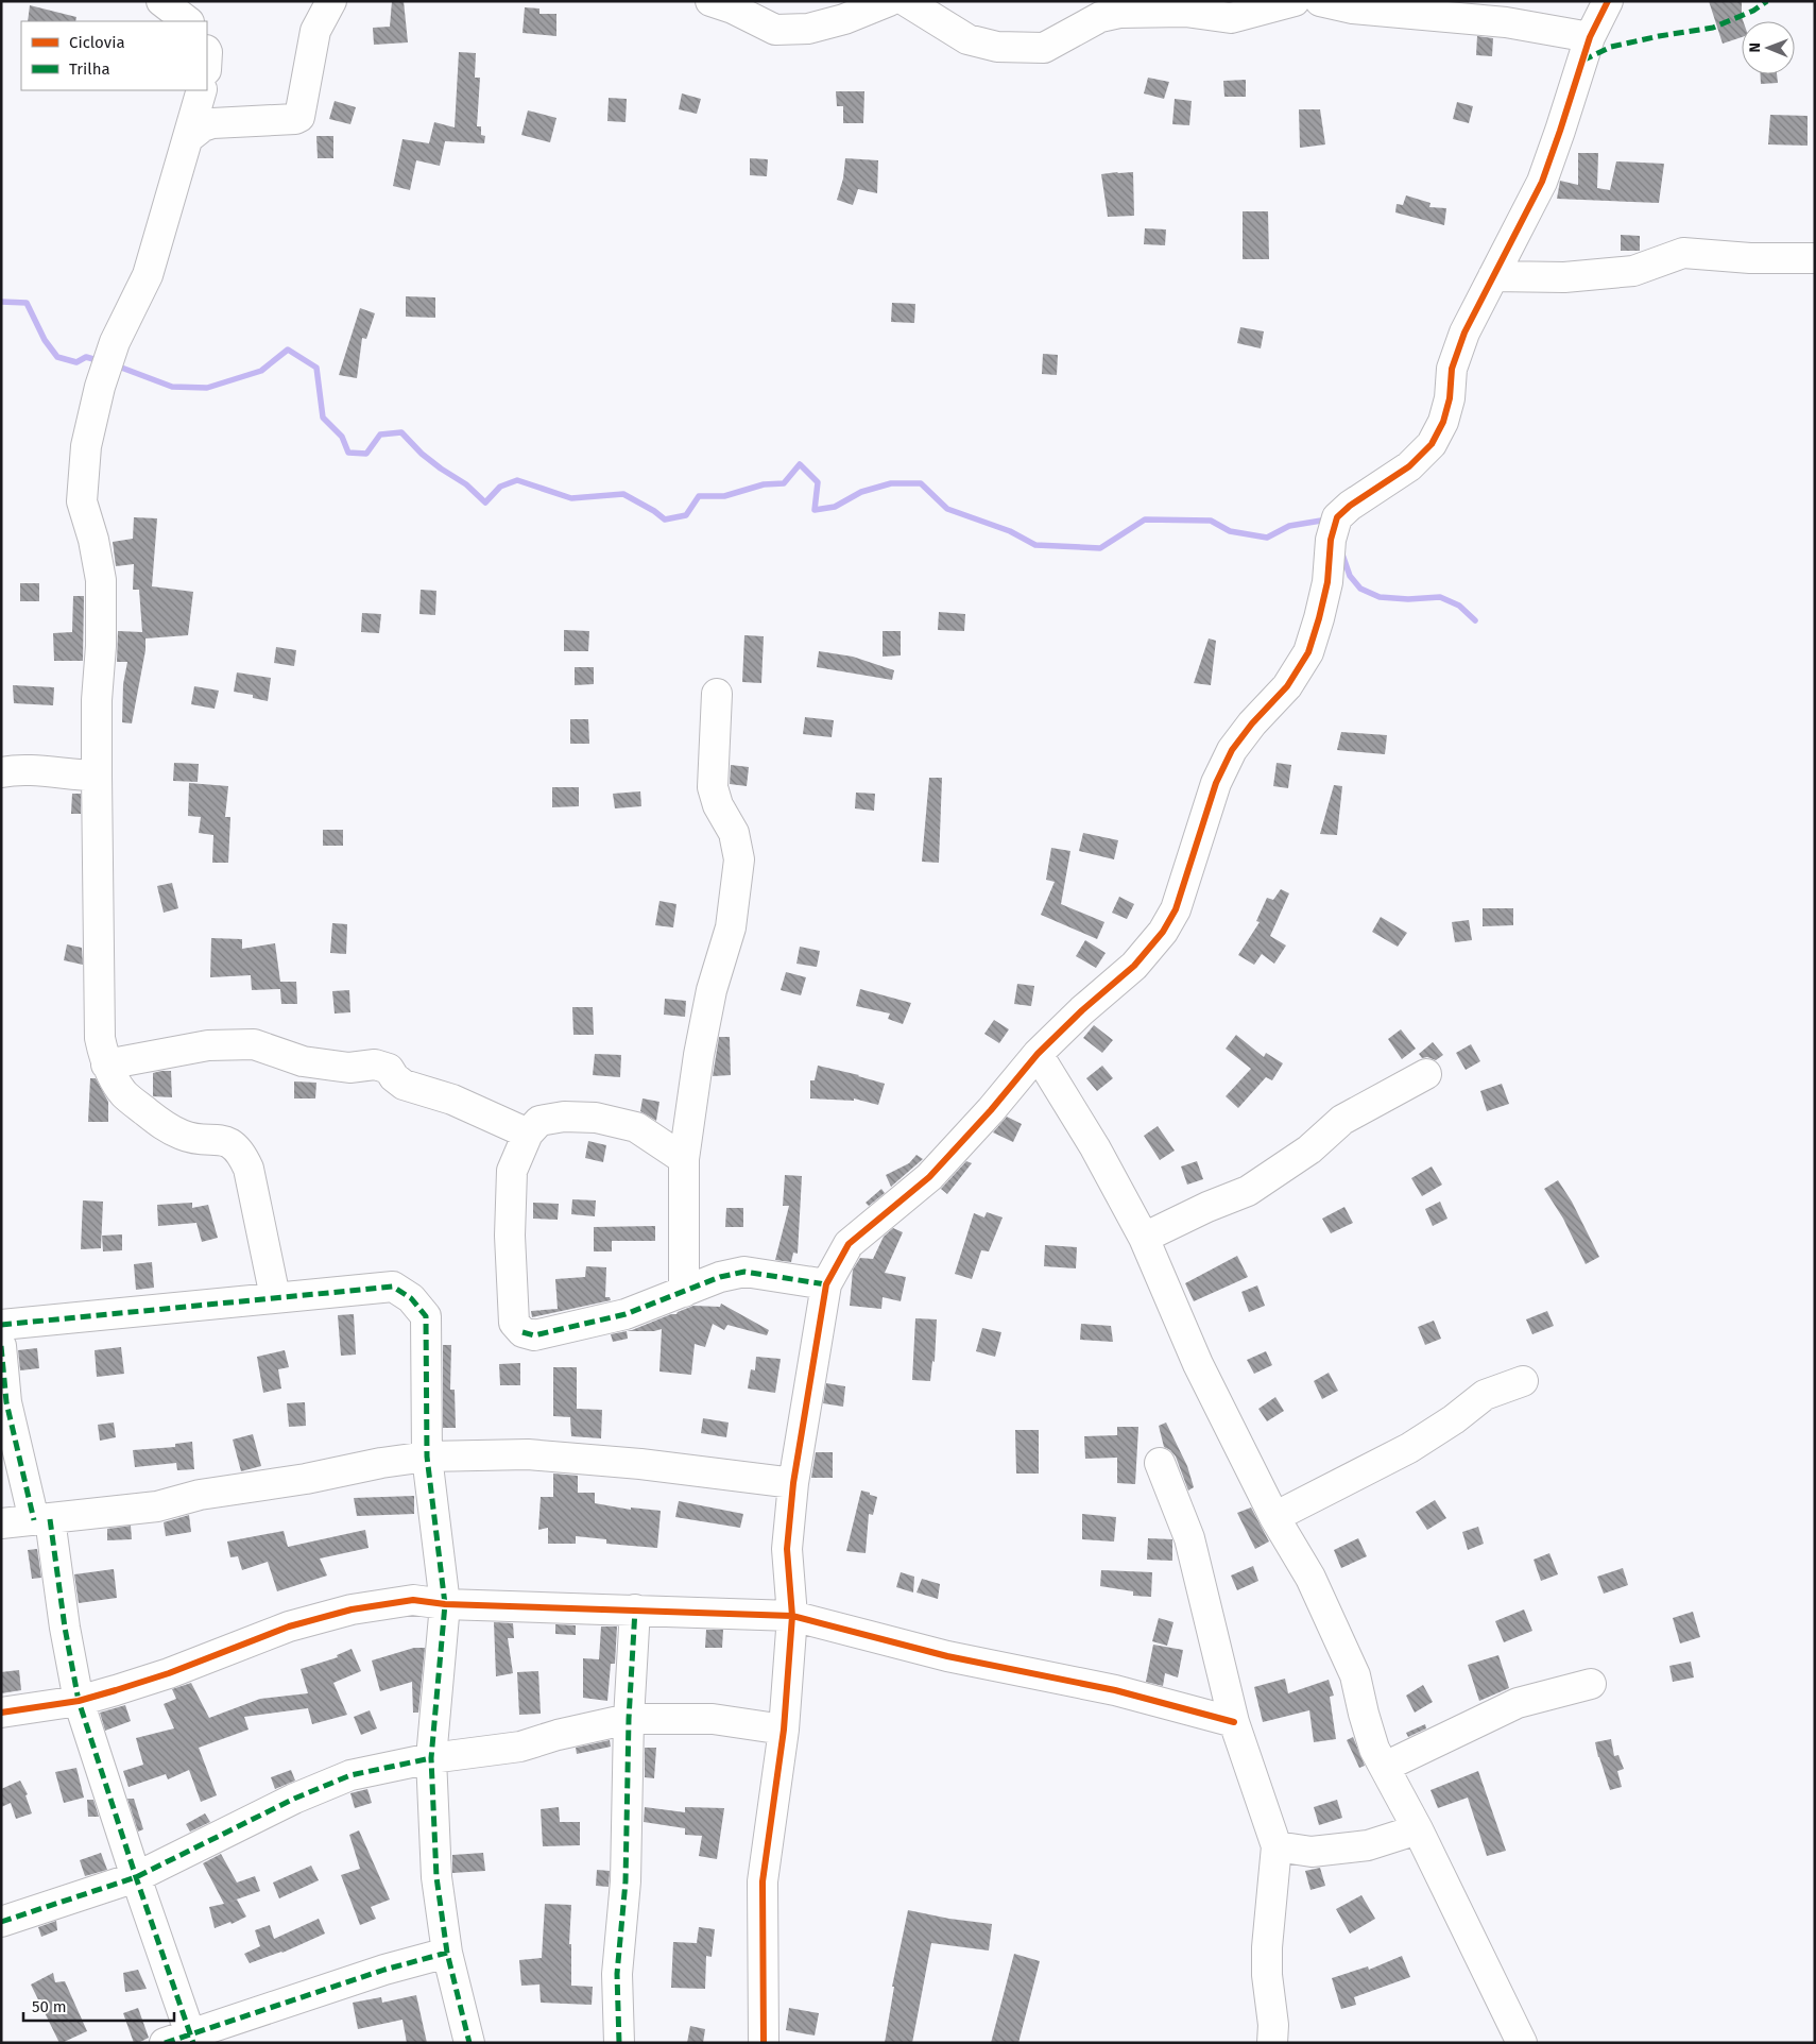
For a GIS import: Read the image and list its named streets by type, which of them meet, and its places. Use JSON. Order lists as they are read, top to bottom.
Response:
{
  "legend": ["Ciclovia", "Trilha"],
  "scale_bar": "50 m",
  "north": "left"
}
